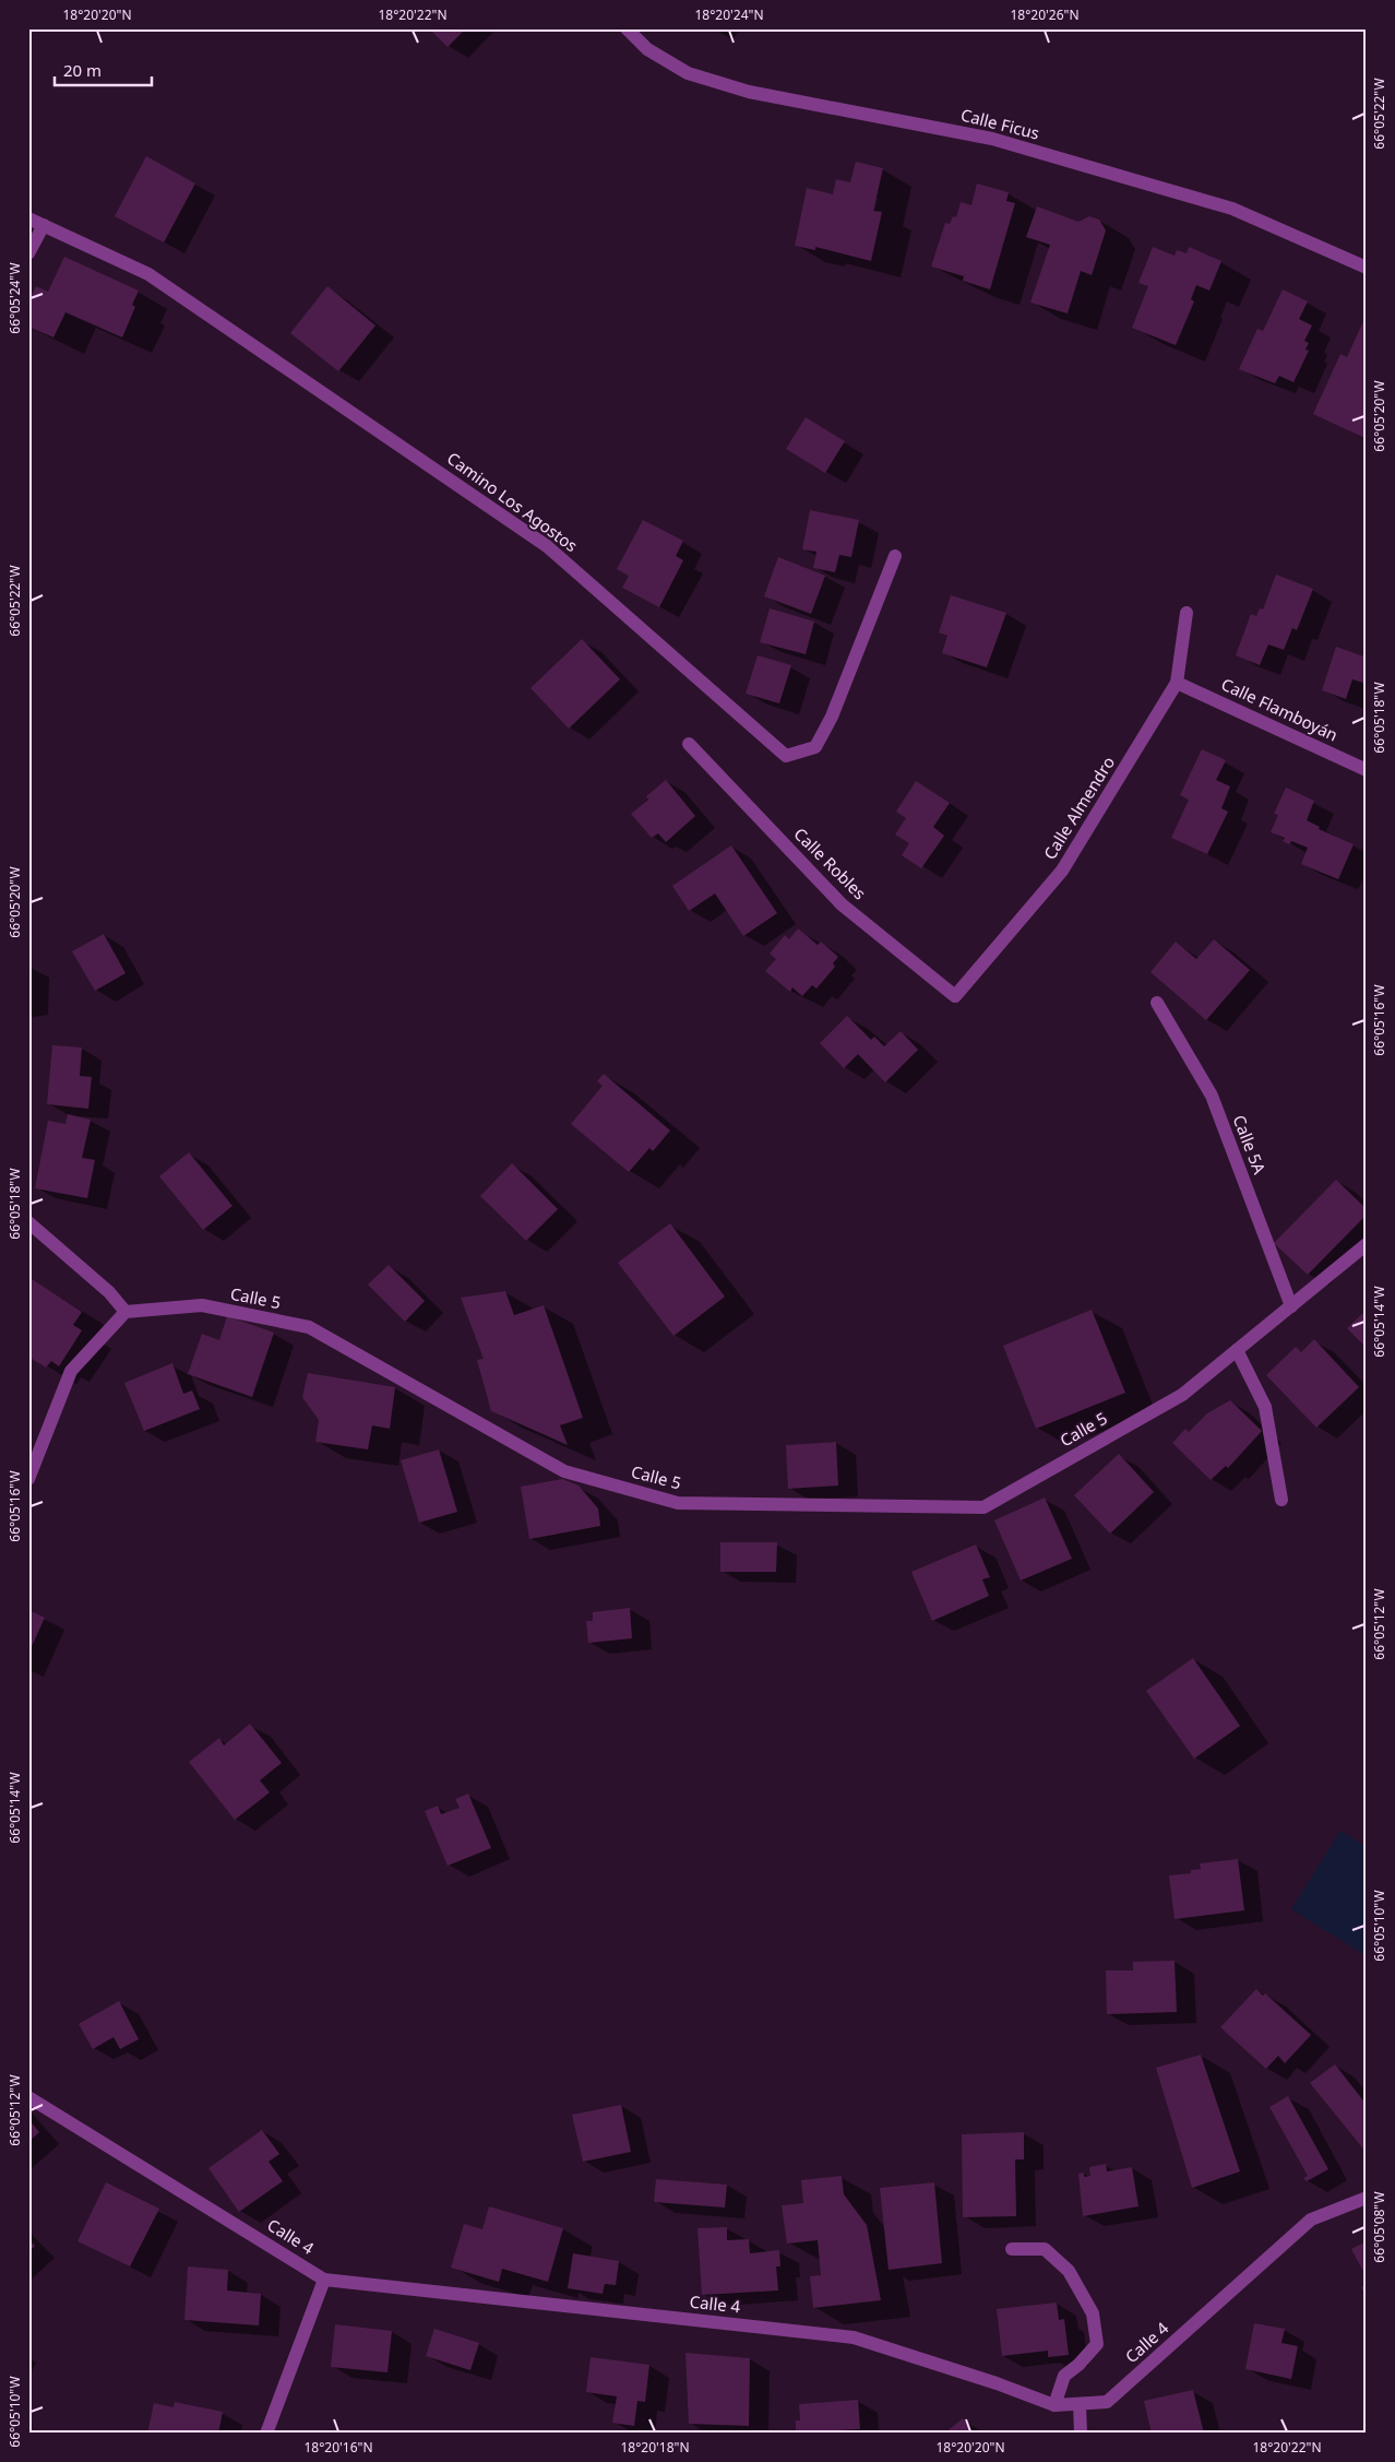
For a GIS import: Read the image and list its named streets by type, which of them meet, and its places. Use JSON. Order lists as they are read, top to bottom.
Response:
{
  "streets": {
    "street": [
      "Calle Ficus",
      "Camino Los Agostos",
      "Calle Flamboyán",
      "Calle Almendro",
      "Calle Robles",
      "Calle 5A",
      "Calle 5",
      "Calle 4"
    ]
  },
  "crossings": [
    ["Calle Flamboyán", "Calle Almendro"],
    ["Calle Almendro", "Calle Robles"],
    ["Calle 5A", "Calle 5"]
  ],
  "scale_bar": "20 m",
  "coordinates": [
    "18°20'20\"N",
    "18°20'22\"N",
    "18°20'24\"N",
    "18°20'26\"N",
    "66°05'22\"W",
    "66°05'24\"W",
    "66°05'20\"W",
    "66°05'18\"W",
    "66°05'16\"W",
    "66°05'14\"W",
    "66°05'12\"W",
    "66°05'10\"W",
    "66°05'08\"W",
    "18°20'16\"N",
    "18°20'18\"N"
  ]
}
